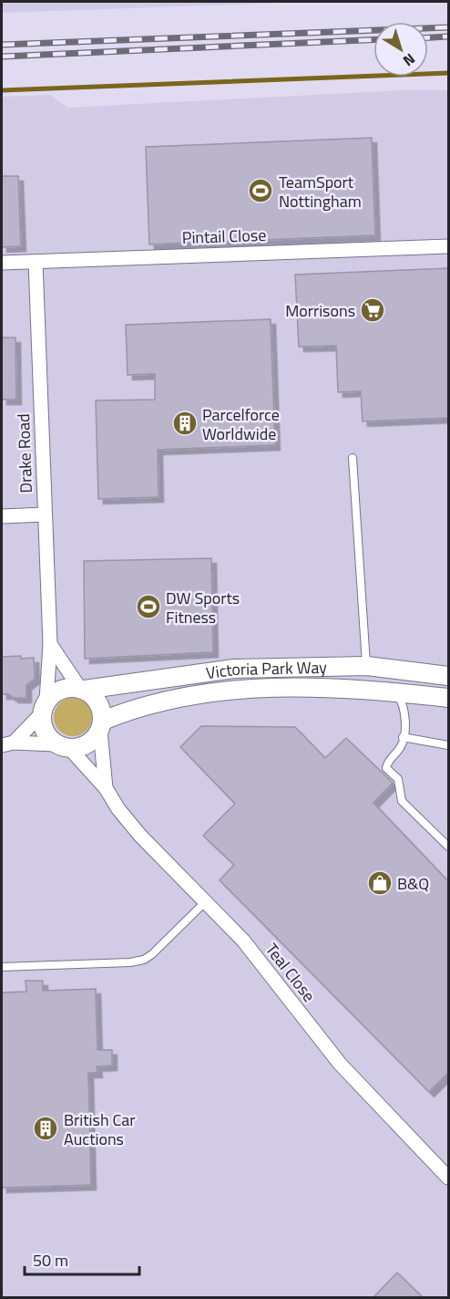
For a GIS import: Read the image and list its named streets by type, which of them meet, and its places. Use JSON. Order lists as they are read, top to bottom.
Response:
{
  "streets": {
    "street": [
      "Pintail Close",
      "Drake Road",
      "Victoria Park Way",
      "Teal Close"
    ]
  },
  "crossings": [
    ["Pintail Close", "Drake Road"],
    ["Drake Road", "Victoria Park Way"],
    ["Drake Road", "Teal Close"],
    ["Victoria Park Way", "Teal Close"]
  ],
  "places": {
    "sports": ["TeamSport Nottingham", "DW Sports Fitness"],
    "supermarket": ["Morrisons"],
    "building": ["Parcelforce Worldwide", "British Car Auctions"],
    "shop": ["B&Q"]
  },
  "scale_bar": "50 m",
  "north": "bottom right"
}
